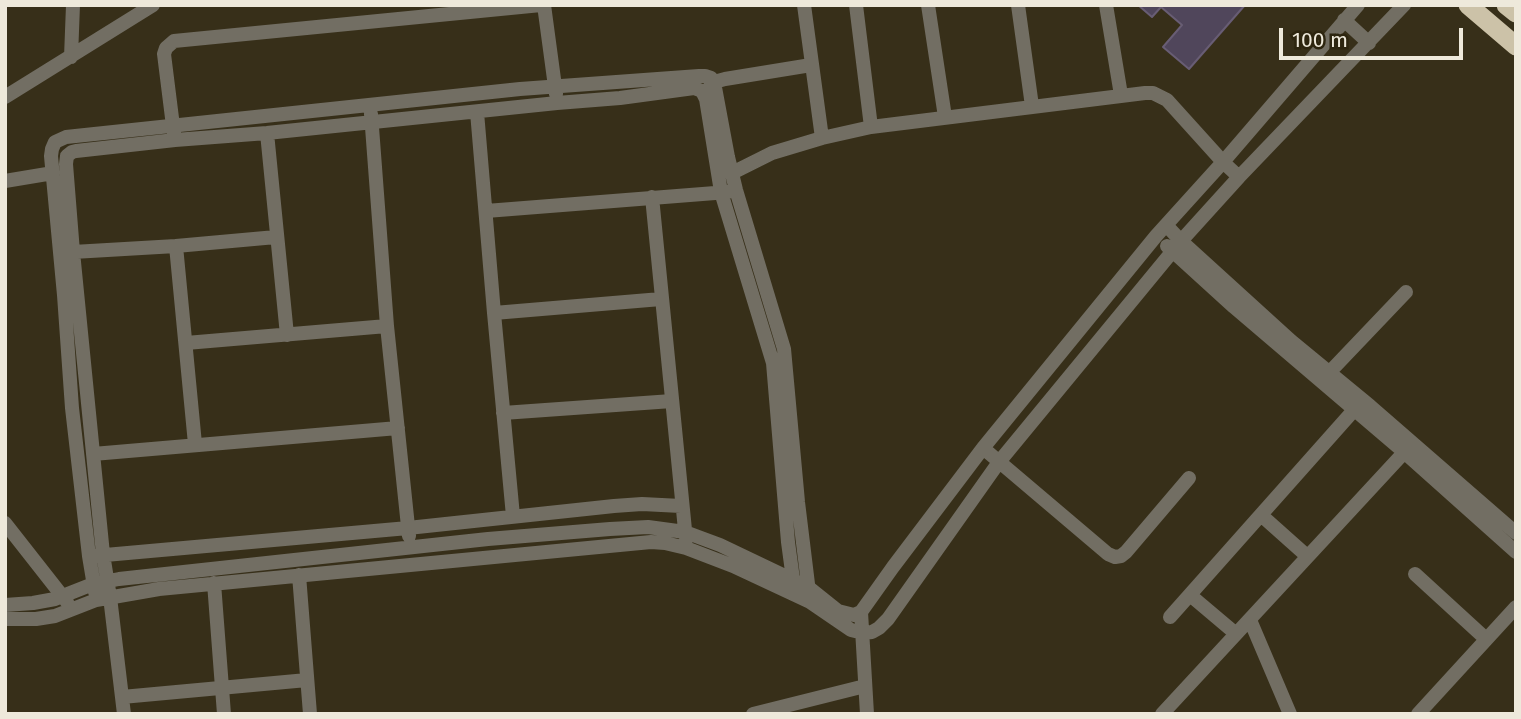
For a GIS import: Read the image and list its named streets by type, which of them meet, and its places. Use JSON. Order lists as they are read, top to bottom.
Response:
{
  "scale_bar": "100 m"
}
